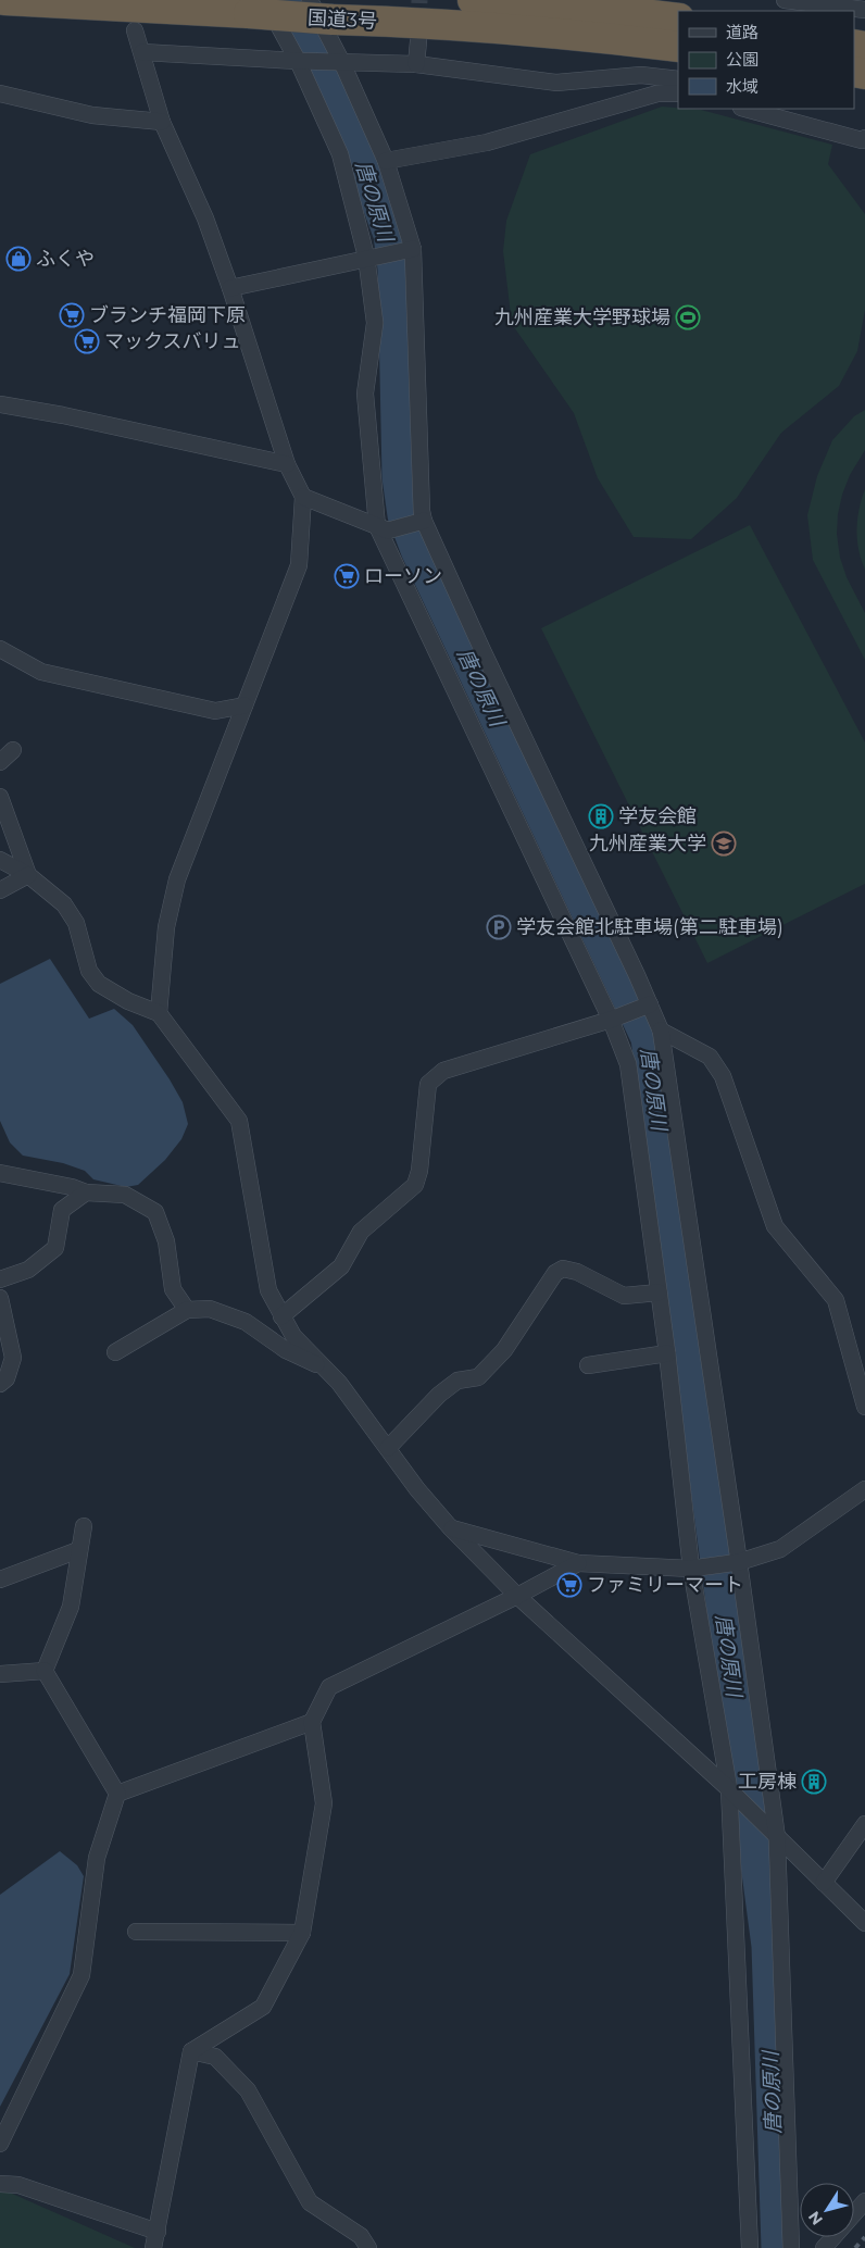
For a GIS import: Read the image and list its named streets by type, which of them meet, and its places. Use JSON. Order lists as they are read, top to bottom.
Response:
{
  "streets": {
    "highway": ["国道3号"]
  },
  "water": ["唐の原川"],
  "places": {
    "shop": ["ふくや"],
    "supermarket": [
      "ブランチ福岡下原",
      "マックスバリュ",
      "ローソン",
      "ファミリーマート"
    ],
    "sports": ["九州産業大学野球場"],
    "building": ["学友会館", "工房棟"],
    "school or university": ["九州産業大学"],
    "parking": ["学友会館北駐車場(第二駐車場)"]
  },
  "legend": ["道路", "公園", "水域"],
  "north": "bottom left"
}
